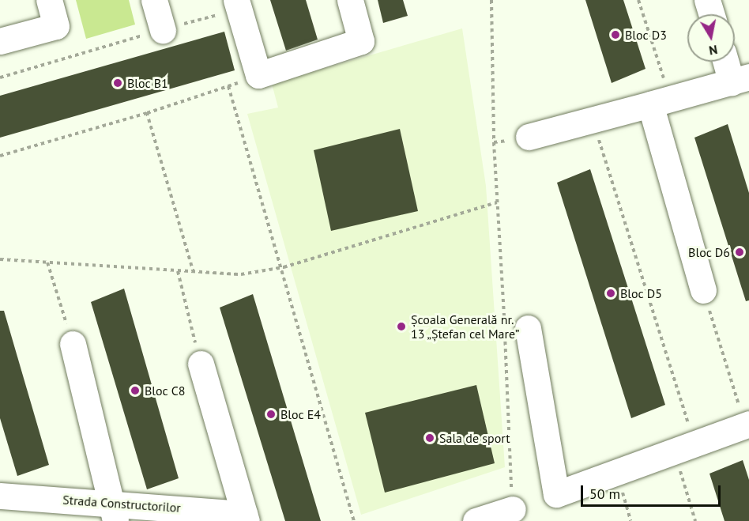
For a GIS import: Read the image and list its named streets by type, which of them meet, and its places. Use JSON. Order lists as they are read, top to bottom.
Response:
{
  "streets": {
    "lane": ["Strada Constructorilor"]
  },
  "places": [
    "Bloc D3",
    "Bloc B1",
    "Bloc D6",
    "Bloc D5",
    "Școala Generală nr. 13 „Ștefan cel Mare”",
    "Bloc C8",
    "Bloc E4",
    "Sala de sport"
  ],
  "scale_bar": "50 m",
  "north": "bottom"
}
